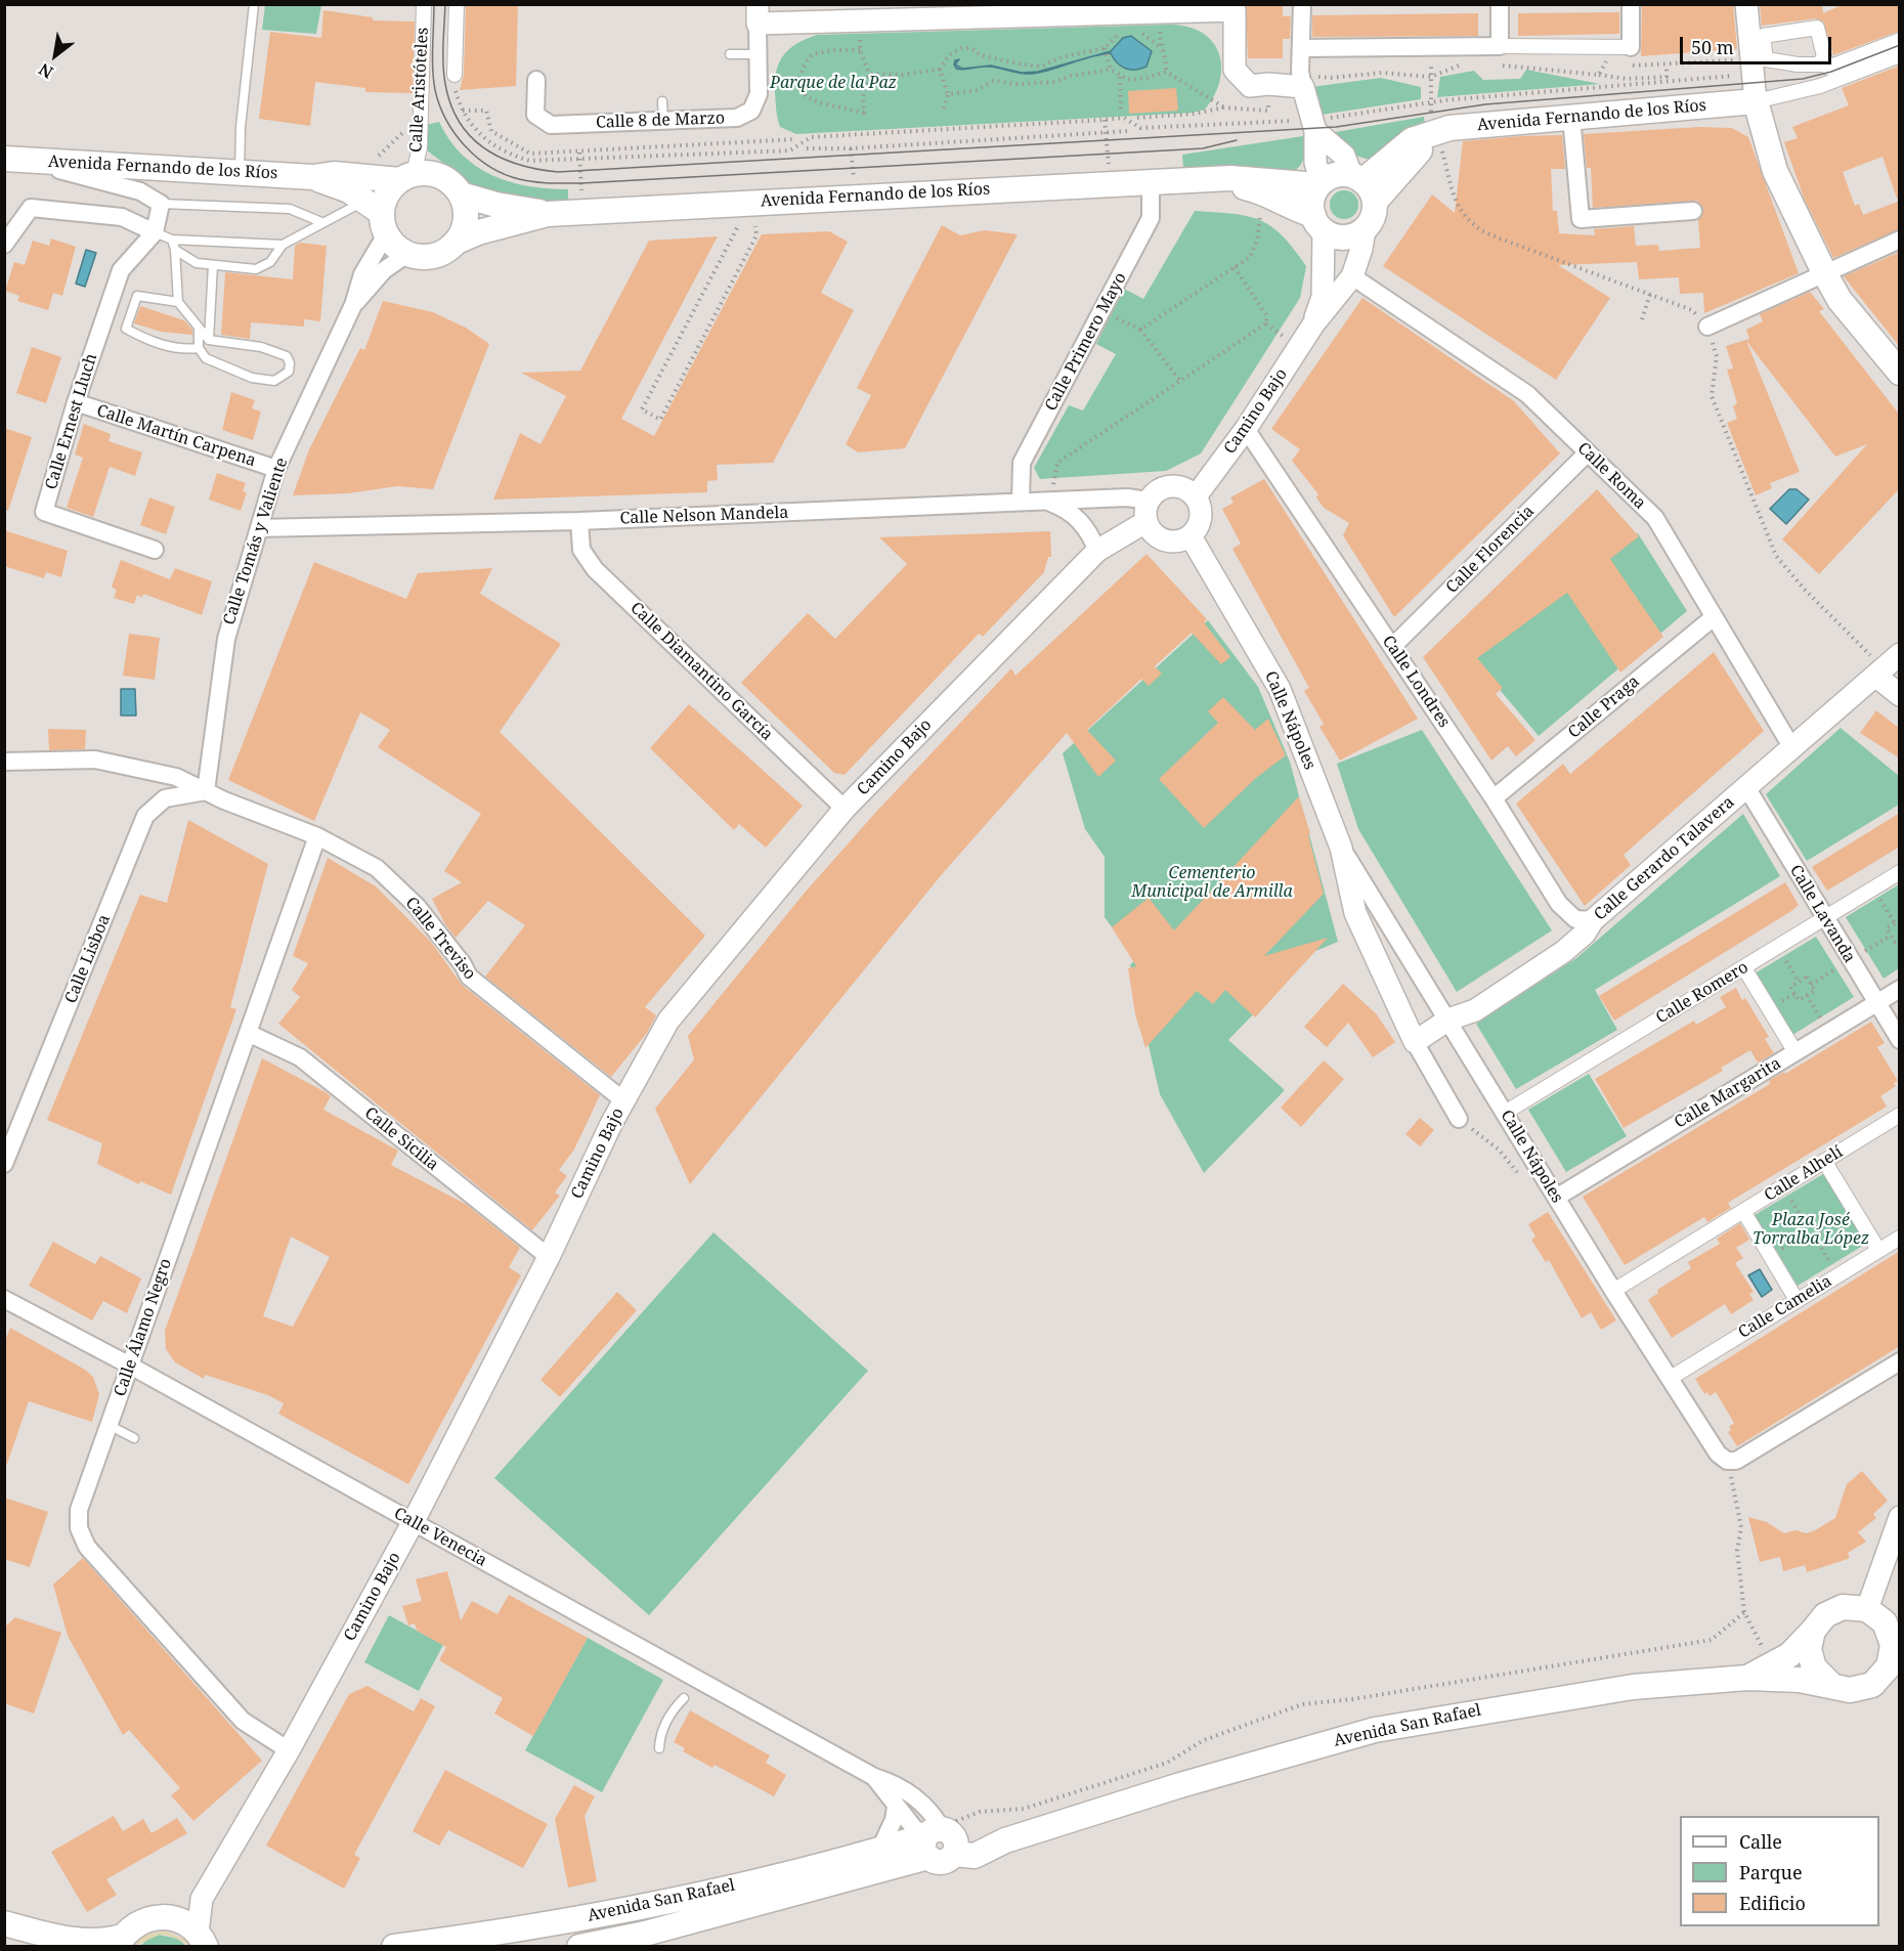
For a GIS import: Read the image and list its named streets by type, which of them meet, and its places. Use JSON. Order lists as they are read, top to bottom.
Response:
{
  "streets": {
    "main road": ["Avenida Fernando de los Ríos", "Avenida San Rafael"],
    "street": [
      "Calle Aristóteles",
      "Calle 8 de Marzo",
      "Calle Primero Mayo",
      "Camino Bajo",
      "Calle Ernest Lluch",
      "Calle Martín Carpena",
      "Calle Roma",
      "Calle Nelson Mandela",
      "Calle Tomás y Valiente",
      "Calle Florencia",
      "Calle Diamantino García",
      "Calle Londres",
      "Calle Praga",
      "Calle Nápoles",
      "Calle Gerardo Talavera",
      "Calle Lavanda",
      "Calle Treviso",
      "Calle Lisboa",
      "Calle Romero",
      "Calle Margarita",
      "Calle Sicilia",
      "Calle Alhelí",
      "Calle Camelia",
      "Calle Álamo Negro",
      "Calle Venecia"
    ]
  },
  "crossings": [
    ["Calle Aristóteles", "Avenida Fernando de los Ríos"],
    ["Calle Aristóteles", "Calle Tomás y Valiente"],
    ["Avenida Fernando de los Ríos", "Calle Primero Mayo"],
    ["Avenida Fernando de los Ríos", "Camino Bajo"],
    ["Avenida Fernando de los Ríos", "Calle Tomás y Valiente"],
    ["Calle Primero Mayo", "Calle Nelson Mandela"],
    ["Camino Bajo", "Calle Roma"],
    ["Camino Bajo", "Calle Nelson Mandela"],
    ["Camino Bajo", "Calle Diamantino García"],
    ["Camino Bajo", "Calle Londres"],
    ["Camino Bajo", "Calle Nápoles"],
    ["Camino Bajo", "Calle Treviso"],
    ["Camino Bajo", "Calle Sicilia"],
    ["Camino Bajo", "Calle Álamo Negro"],
    ["Camino Bajo", "Calle Venecia"],
    ["Calle Ernest Lluch", "Calle Martín Carpena"],
    ["Calle Martín Carpena", "Calle Tomás y Valiente"],
    ["Calle Roma", "Calle Florencia"],
    ["Calle Roma", "Calle Praga"],
    ["Calle Roma", "Calle Gerardo Talavera"],
    ["Calle Nelson Mandela", "Calle Tomás y Valiente"],
    ["Calle Nelson Mandela", "Calle Diamantino García"],
    ["Calle Nelson Mandela", "Calle Nápoles"],
    ["Calle Tomás y Valiente", "Calle Treviso"],
    ["Calle Tomás y Valiente", "Calle Lisboa"],
    ["Calle Florencia", "Calle Londres"],
    ["Calle Londres", "Calle Praga"],
    ["Calle Londres", "Calle Gerardo Talavera"],
    ["Calle Nápoles", "Calle Gerardo Talavera"],
    ["Calle Nápoles", "Calle Romero"],
    ["Calle Nápoles", "Calle Margarita"],
    ["Calle Nápoles", "Calle Alhelí"],
    ["Calle Nápoles", "Calle Camelia"],
    ["Calle Gerardo Talavera", "Calle Lavanda"],
    ["Calle Lavanda", "Calle Romero"],
    ["Calle Lavanda", "Calle Margarita"],
    ["Calle Treviso", "Calle Lisboa"],
    ["Calle Treviso", "Calle Álamo Negro"],
    ["Calle Sicilia", "Calle Álamo Negro"],
    ["Calle Álamo Negro", "Calle Venecia"],
    ["Calle Venecia", "Avenida San Rafael"]
  ],
  "parks": ["Parque de la Paz", "Cementerio Municipal de Armilla", "Plaza José Torralba López"],
  "legend": ["Calle", "Parque", "Edificio"],
  "scale_bar": "50 m",
  "north": "bottom left"
}
